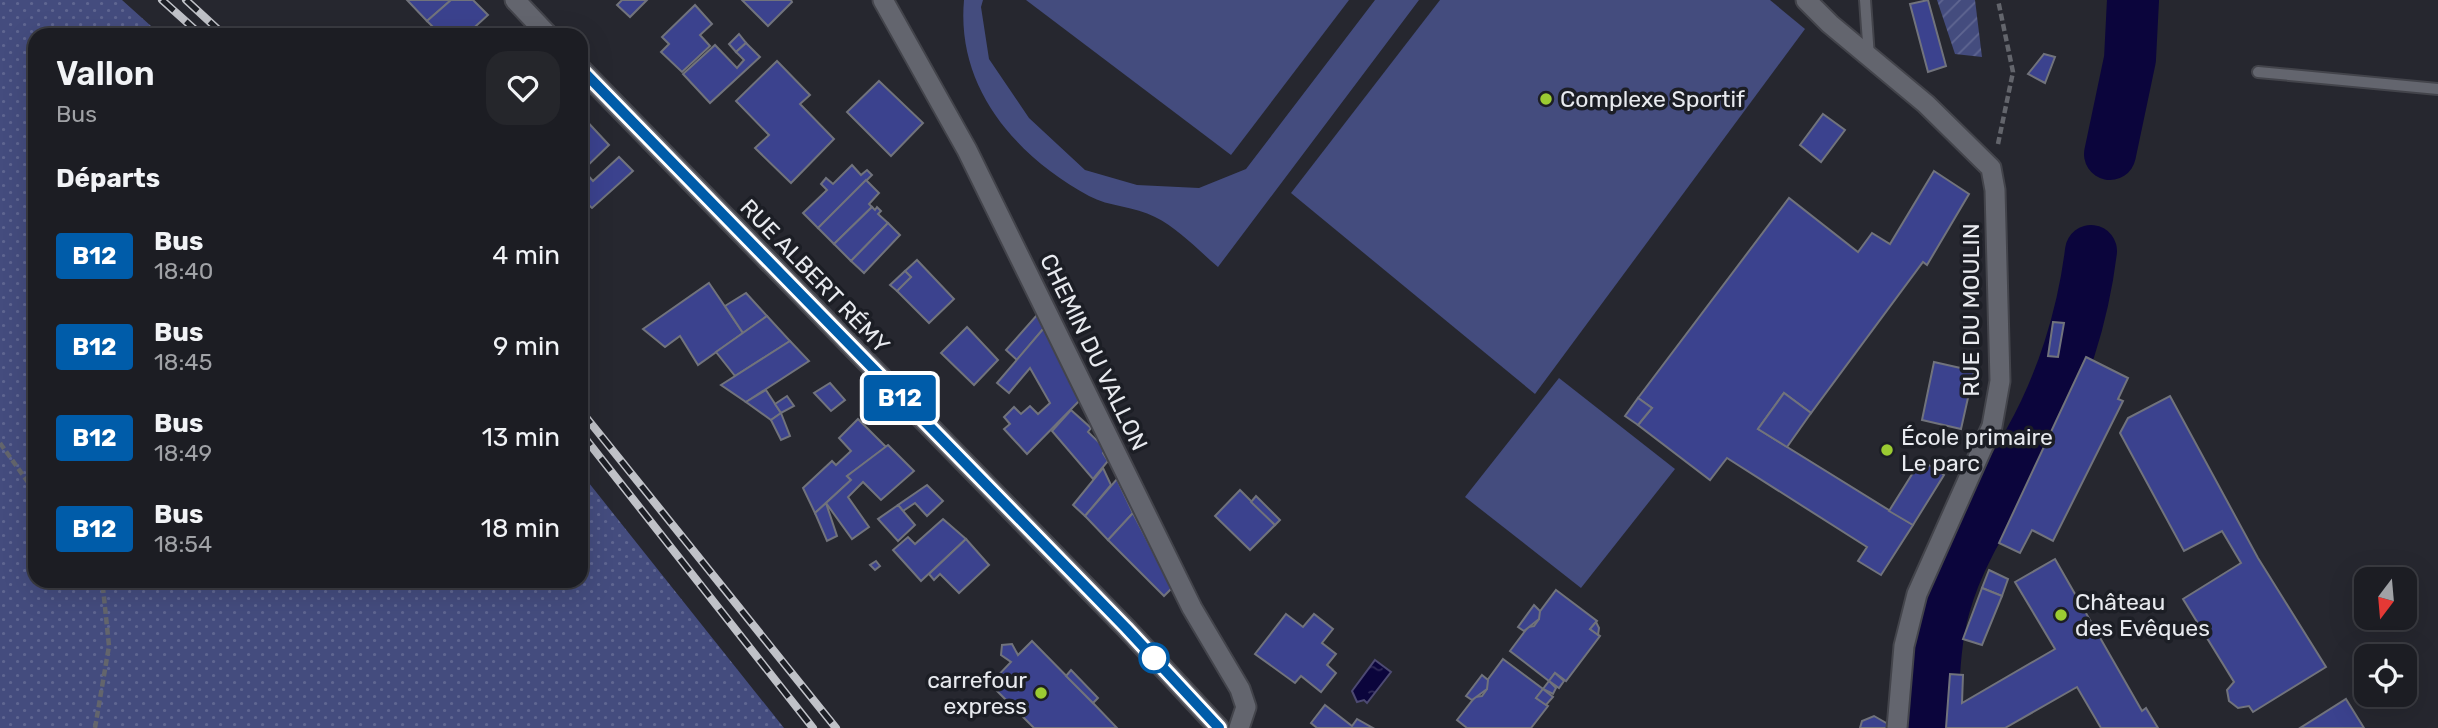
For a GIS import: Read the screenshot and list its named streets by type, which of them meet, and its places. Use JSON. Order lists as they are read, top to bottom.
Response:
{
  "streets": {
    "street": ["RUE ALBERT RÉMY", "RUE DU MOULIN", "CHEMIN DU VALLON"]
  },
  "places": [
    "Complexe Sportif",
    "École primaire Le parc",
    "Château des Evêques",
    "carrefour express"
  ],
  "lines": ["bus line B12"],
  "north": "bottom",
  "page": {
    "on_map": "B12",
    "heading": [
      ["Vallon", "Bus"],
      "Départs"
    ],
    "list": [
      {
        "mark": "B12",
        "name": "Bus",
        "note": "18:40",
        "value": "4 min"
      },
      {
        "mark": "B12",
        "name": "Bus",
        "note": "18:45",
        "value": "9 min"
      },
      {
        "mark": "B12",
        "name": "Bus",
        "note": "18:49",
        "value": "13 min"
      },
      {
        "mark": "B12",
        "name": "Bus",
        "note": "18:54",
        "value": "18 min"
      }
    ]
  }
}
